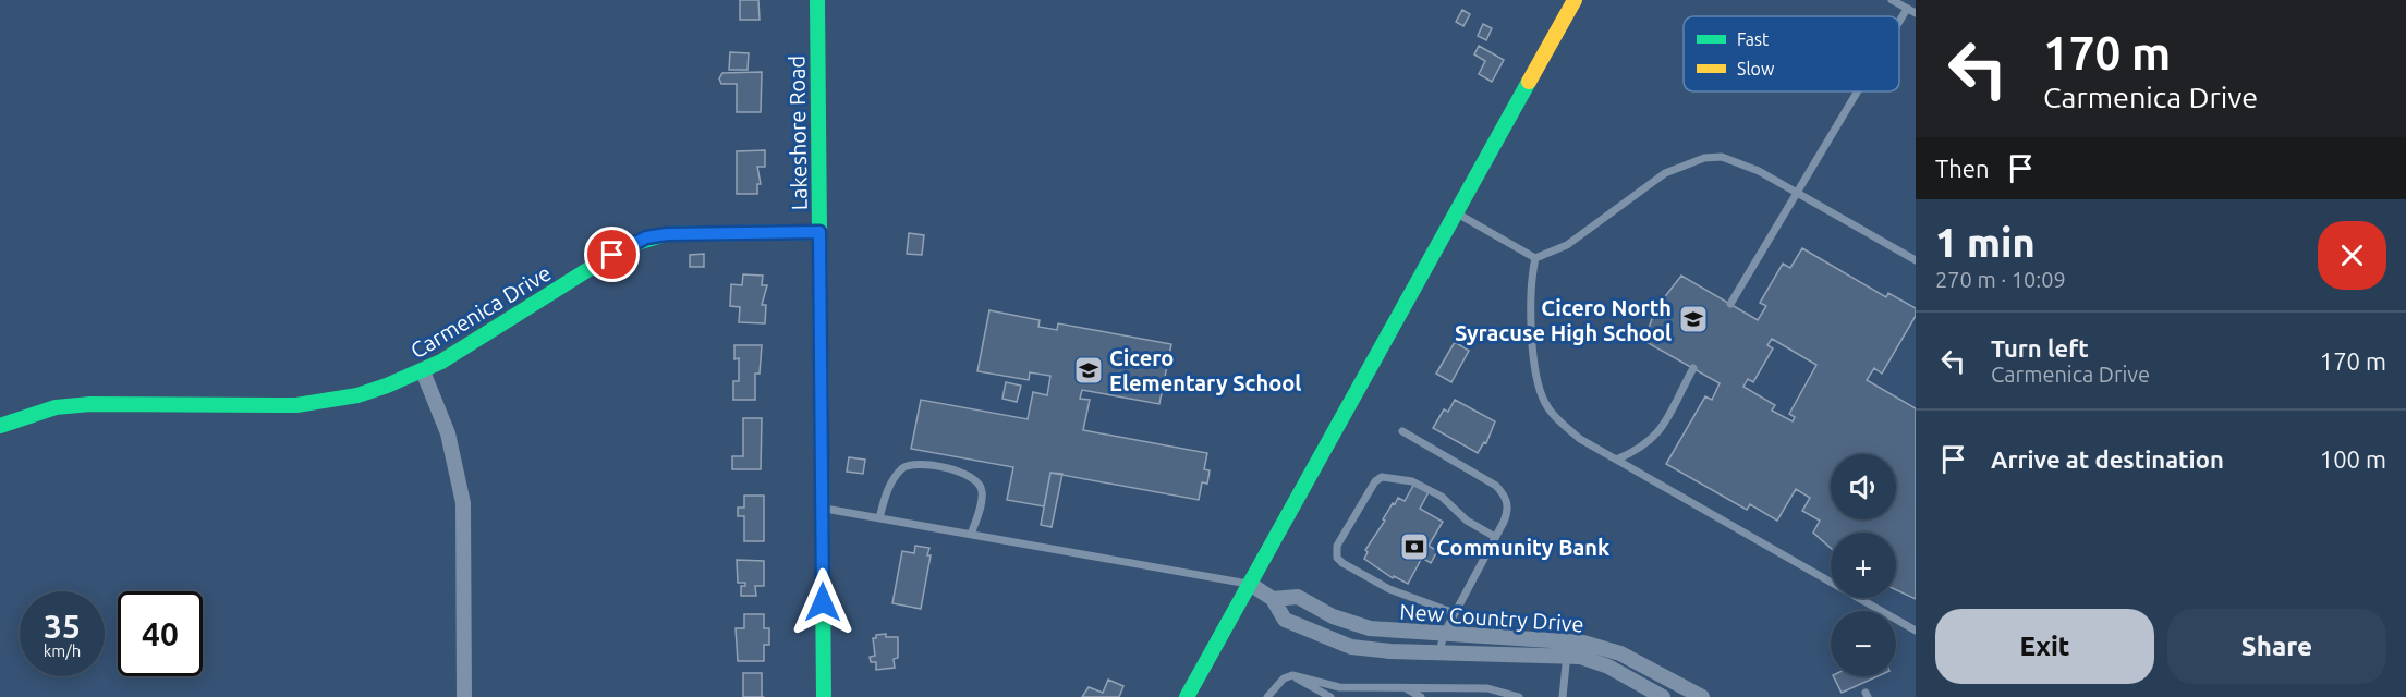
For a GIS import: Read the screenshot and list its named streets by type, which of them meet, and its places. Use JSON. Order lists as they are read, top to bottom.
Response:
{
  "streets": {
    "street": ["Lakeshore Road", "Carmenica Drive", "New Country Drive"]
  },
  "crossings": [
    ["Lakeshore Road", "Carmenica Drive"]
  ],
  "places": {
    "school or university": ["Cicero North Syracuse High School", "Cicero Elementary School"],
    "bank": ["Community Bank"]
  },
  "legend": ["Fast", "Slow"],
  "page": {
    "turn": ["170 m", "Carmenica Drive"],
    "then": "Then",
    "heading": ["1 min", "270 m · 10:09"],
    "list": [
      {
        "name": "Turn left",
        "note": "Carmenica Drive",
        "value": "170 m"
      },
      {
        "name": "Arrive at destination",
        "value": "100 m"
      }
    ],
    "map_buttons": ["+", "−"],
    "speed": "35 km/h",
    "limit": "40",
    "buttons": ["Exit", "Share"]
  }
}
